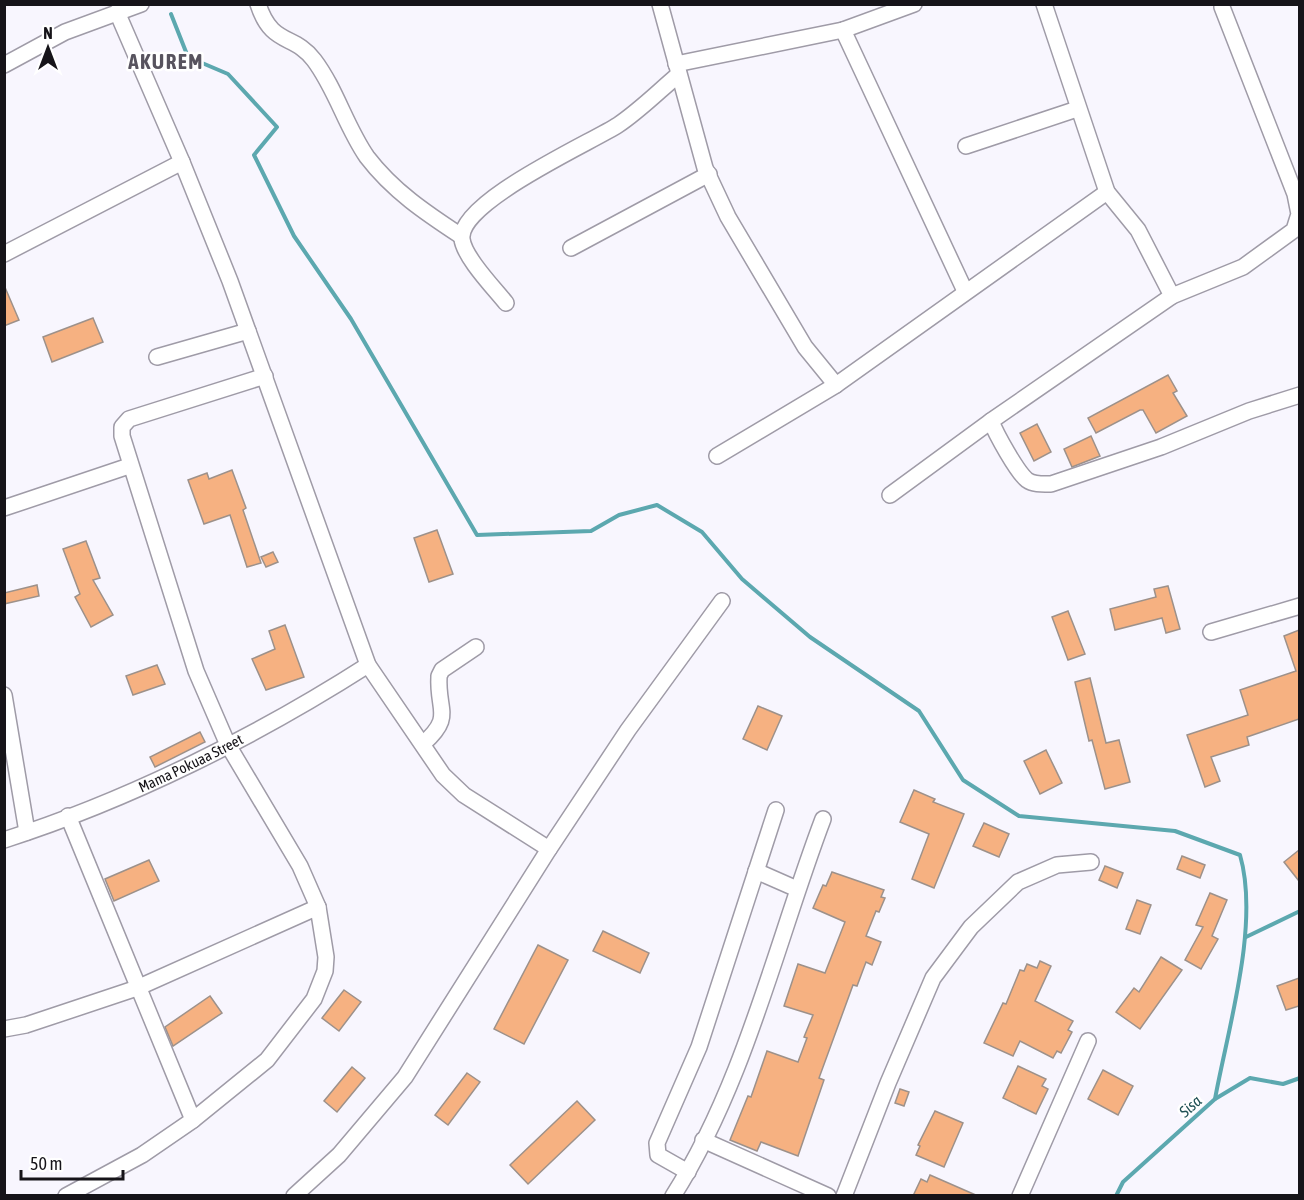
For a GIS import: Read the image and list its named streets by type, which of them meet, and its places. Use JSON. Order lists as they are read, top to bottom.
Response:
{
  "streets": {
    "street": ["Mama Pokuaa Street"]
  },
  "districts": ["AKUREM"],
  "water": ["Sisa"],
  "scale_bar": "50 m",
  "north": "top"
}
